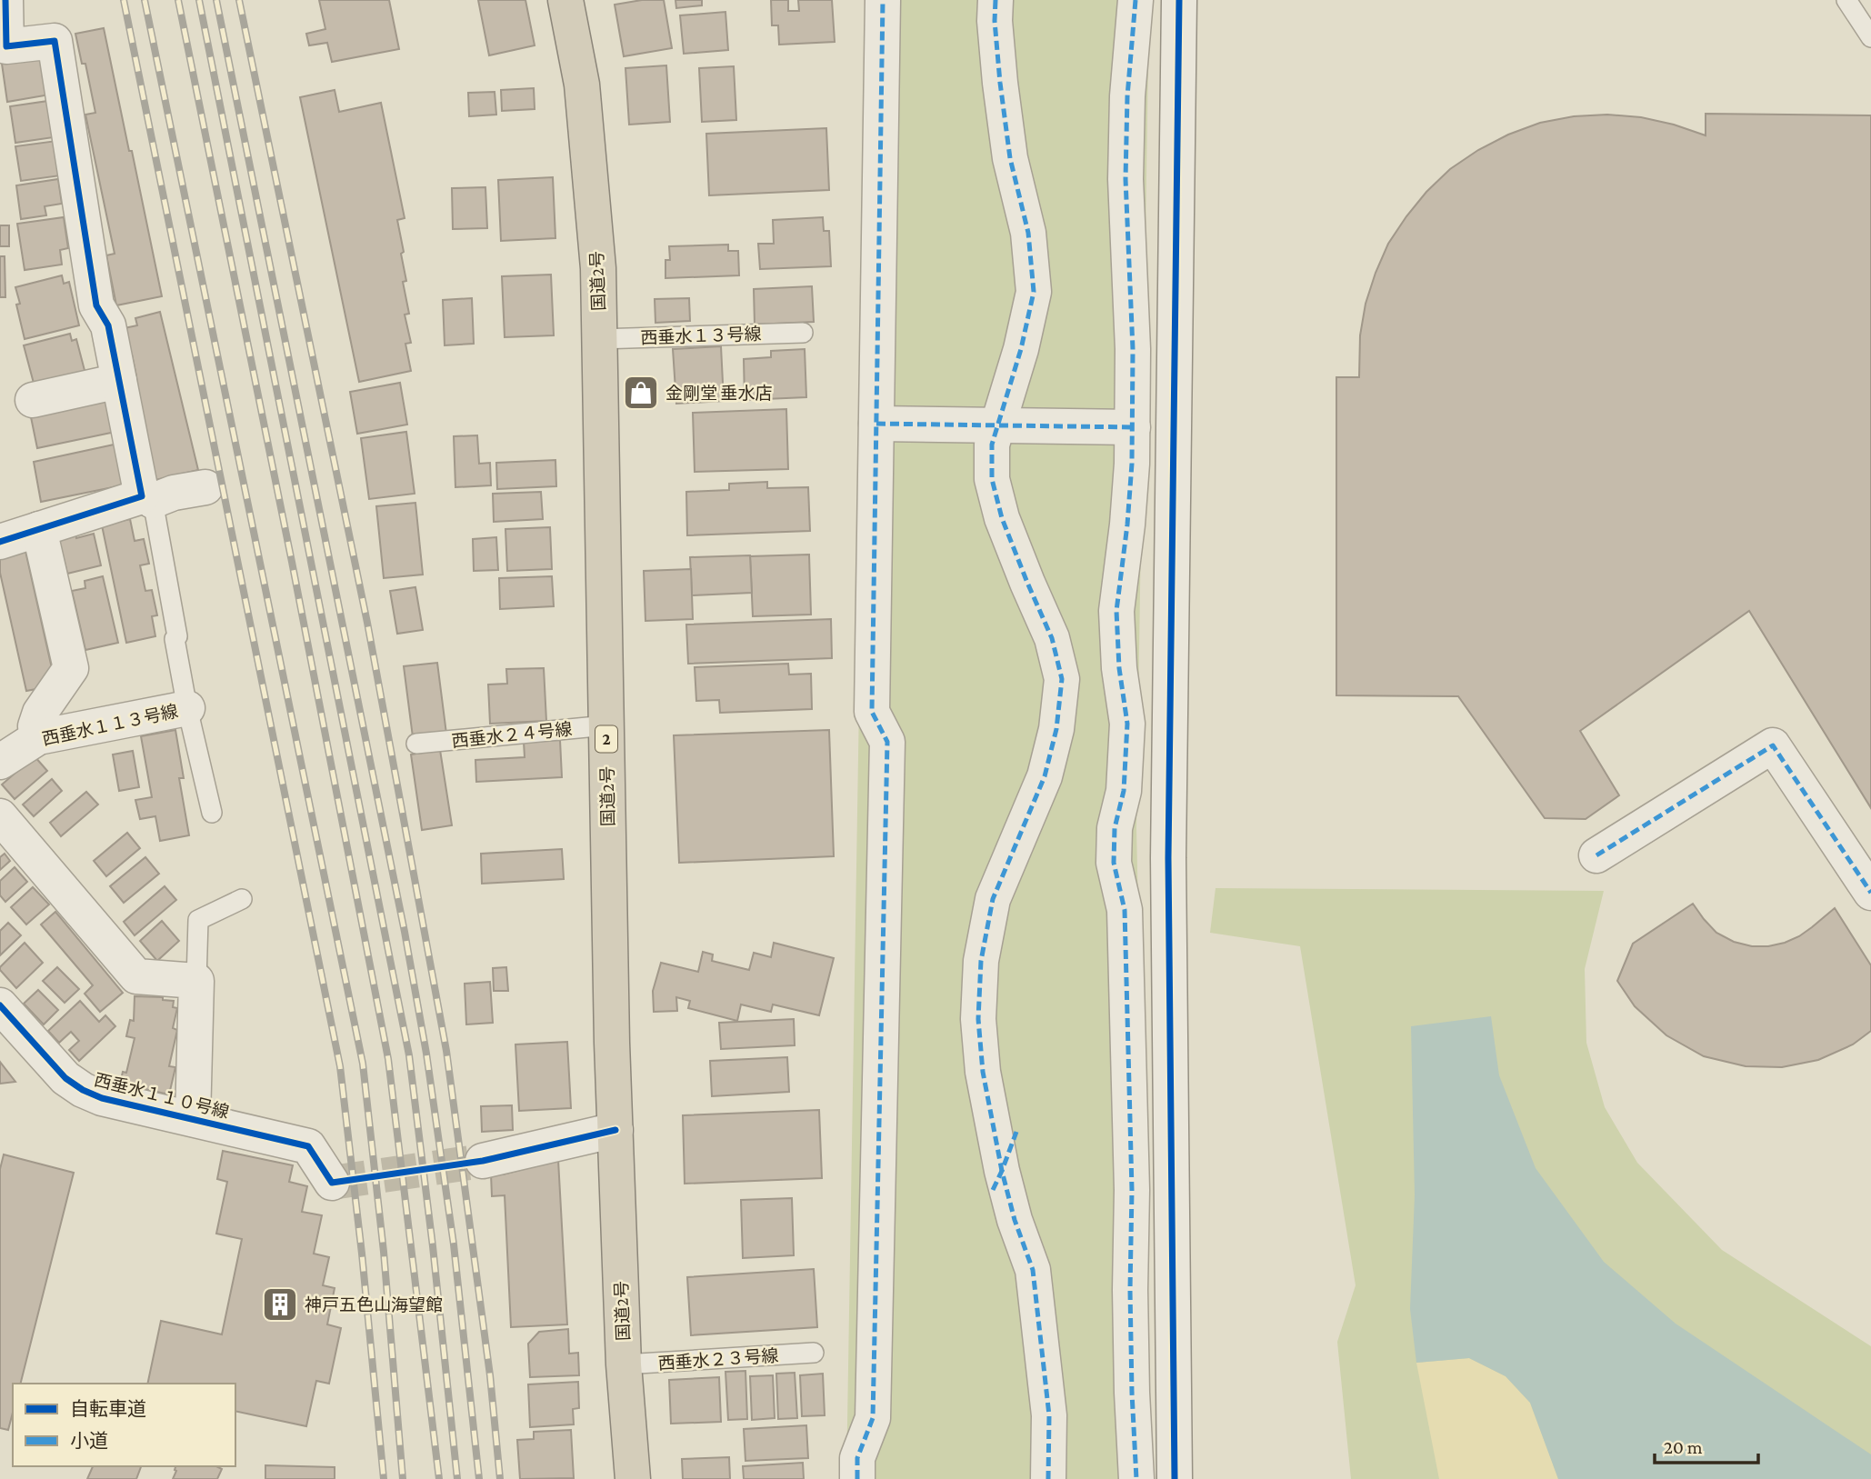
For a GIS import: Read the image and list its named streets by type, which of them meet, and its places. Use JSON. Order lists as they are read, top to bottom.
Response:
{
  "streets": {
    "highway": ["国道2号", "2"],
    "street": ["西垂水１１３号線", "西垂水１１０号線"],
    "lane": ["西垂水１３号線", "西垂水２４号線", "西垂水２３号線"]
  },
  "crossings": [
    ["国道2号", "西垂水１３号線"],
    ["国道2号", "西垂水２４号線"],
    ["国道2号", "西垂水２３号線"]
  ],
  "places": {
    "shop": ["金剛堂 垂水店"],
    "building": ["神戸五色山海望館"]
  },
  "legend": ["自転車道", "小道"],
  "scale_bar": "20 m"
}
